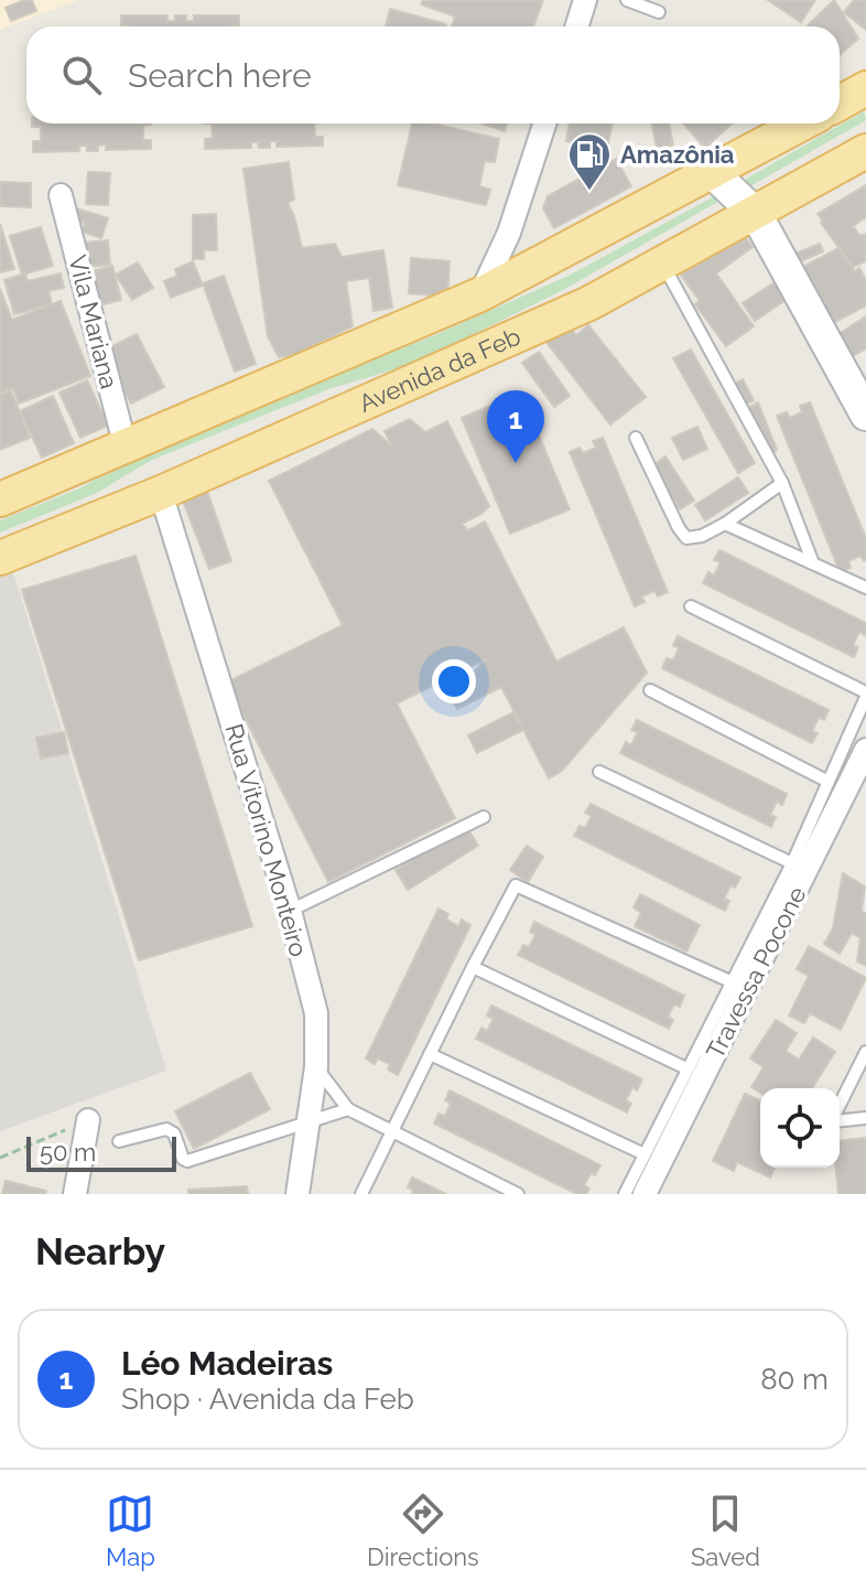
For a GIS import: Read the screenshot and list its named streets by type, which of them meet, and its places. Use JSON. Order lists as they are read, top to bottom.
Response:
{
  "streets": {
    "main road": ["Avenida da Feb"],
    "street": ["Vila Mariana", "Rua Vitorino Monteiro", "Travessa Pocone"]
  },
  "crossings": [
    ["Avenida da Feb", "Rua Vitorino Monteiro"]
  ],
  "places": {
    "fuel station": ["Amazônia"]
  },
  "scale_bar": "50 m",
  "page": {
    "search": "Search here",
    "pins": "1",
    "scale": "50 m",
    "heading": "Nearby",
    "list": [
      {
        "mark": "1",
        "name": "Léo Madeiras",
        "note": "Shop · Avenida da Feb",
        "value": "80 m"
      }
    ],
    "nav": ["Map", "Directions", "Saved"]
  }
}
